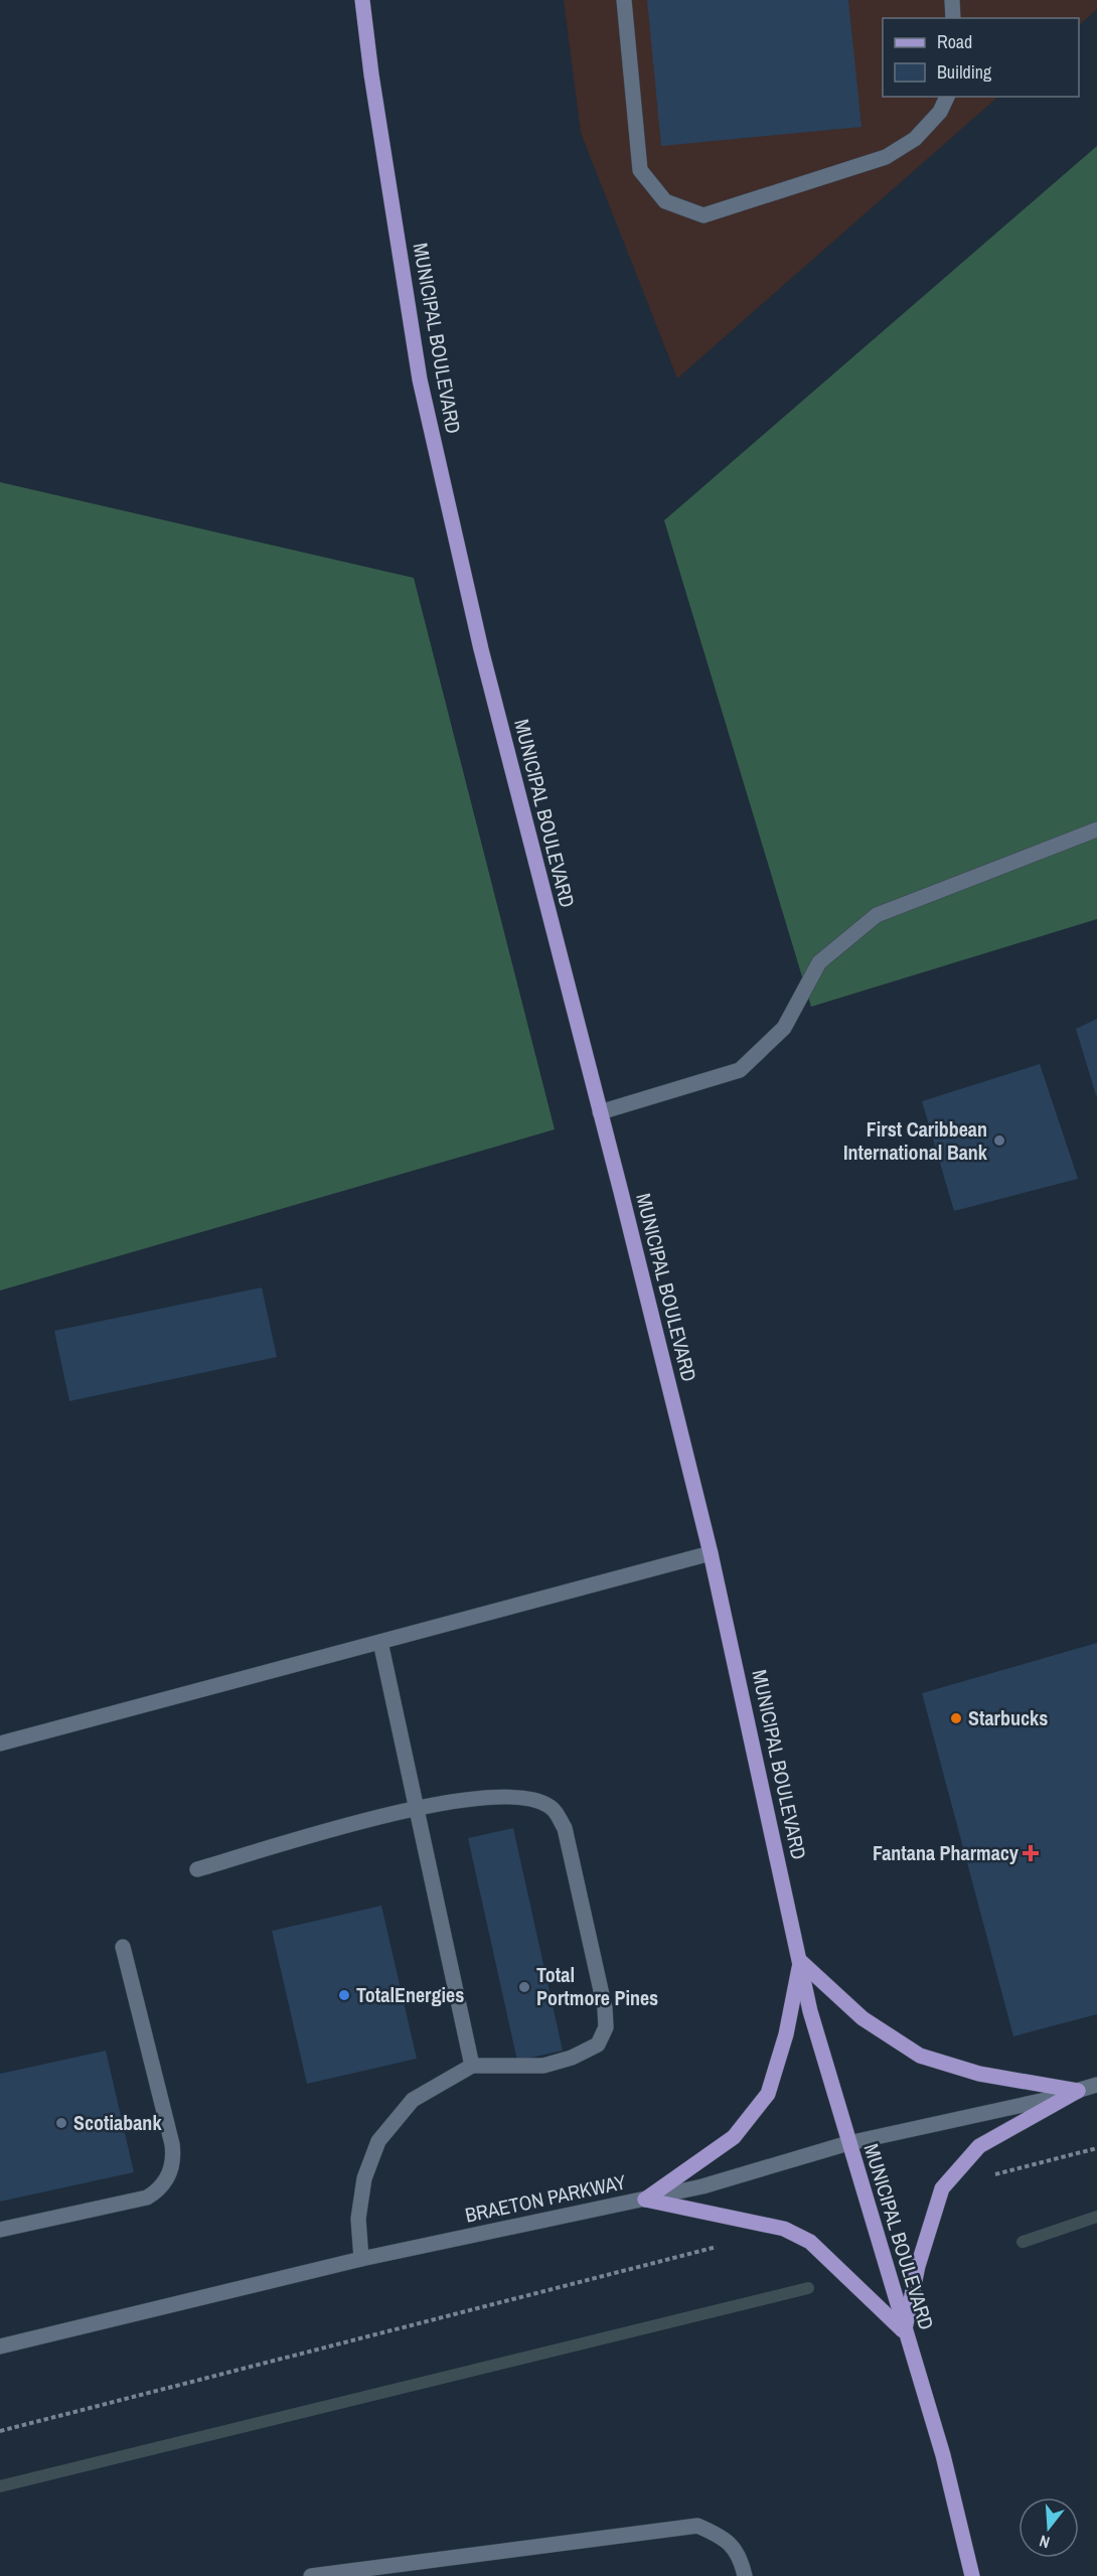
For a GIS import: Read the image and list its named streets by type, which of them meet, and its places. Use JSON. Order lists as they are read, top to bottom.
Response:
{
  "streets": {
    "main road": ["MUNICIPAL BOULEVARD", "BRAETON PARKWAY"]
  },
  "crossings": [
    ["MUNICIPAL BOULEVARD", "BRAETON PARKWAY"]
  ],
  "places": {
    "other": [
      "First Caribbean International Bank",
      "Starbucks",
      "Total Portmore Pines",
      "TotalEnergies",
      "Scotiabank"
    ],
    "health": ["Fantana Pharmacy"]
  },
  "legend": ["Road", "Building"],
  "north": "bottom"
}
